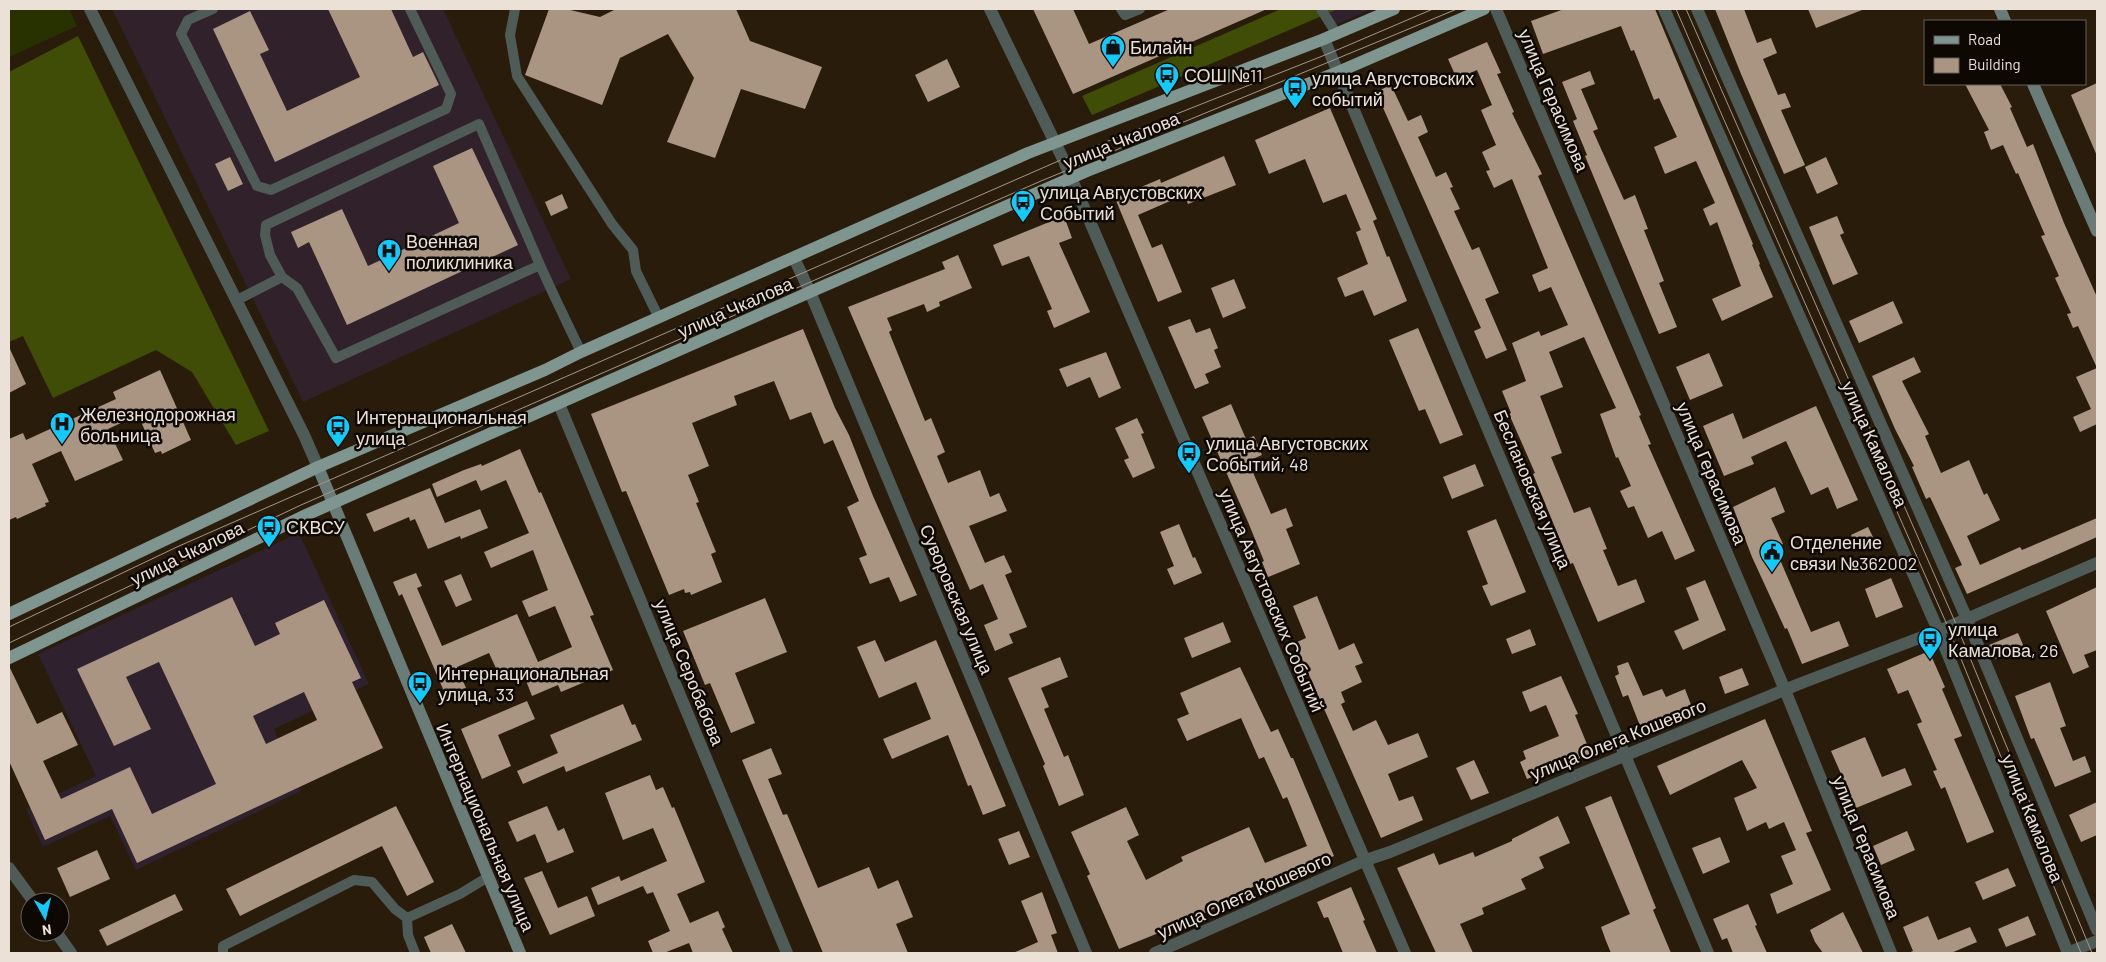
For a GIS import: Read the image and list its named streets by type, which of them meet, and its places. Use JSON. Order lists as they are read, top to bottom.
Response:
{
  "streets": {
    "main road": ["улица Чкалова", "Интернациональная улица"],
    "street": [
      "улица Герасимова",
      "улица Камалова",
      "Беслановская улица",
      "Суворовская улица",
      "улица Августовских Событий",
      "улица Серобабова",
      "улица Олега Кошевого"
    ]
  },
  "crossings": [
    ["улица Герасимова", "улица Олега Кошевого"],
    ["улица Чкалова", "Беслановская улица"],
    ["улица Чкалова", "Суворовская улица"],
    ["улица Чкалова", "улица Августовских Событий"],
    ["улица Чкалова", "улица Серобабова"],
    ["улица Чкалова", "Интернациональная улица"],
    ["улица Камалова", "улица Олега Кошевого"],
    ["Беслановская улица", "улица Олега Кошевого"],
    ["улица Августовских Событий", "улица Олега Кошевого"]
  ],
  "places": {
    "shop": ["Билайн"],
    "bus stop": [
      "СОШ №11",
      "улица Августовских событий",
      "улица Августовских Событий",
      "Интернациональная улица",
      "улица Августовских Событий, 48",
      "СКВСУ",
      "улица Камалова, 26",
      "Интернациональная улица, 33"
    ],
    "hospital": ["Военная поликлиника", "Железнодорожная больница"],
    "public building": ["Отделение связи №362002"]
  },
  "legend": ["Road", "Building"],
  "north": "bottom"
}
